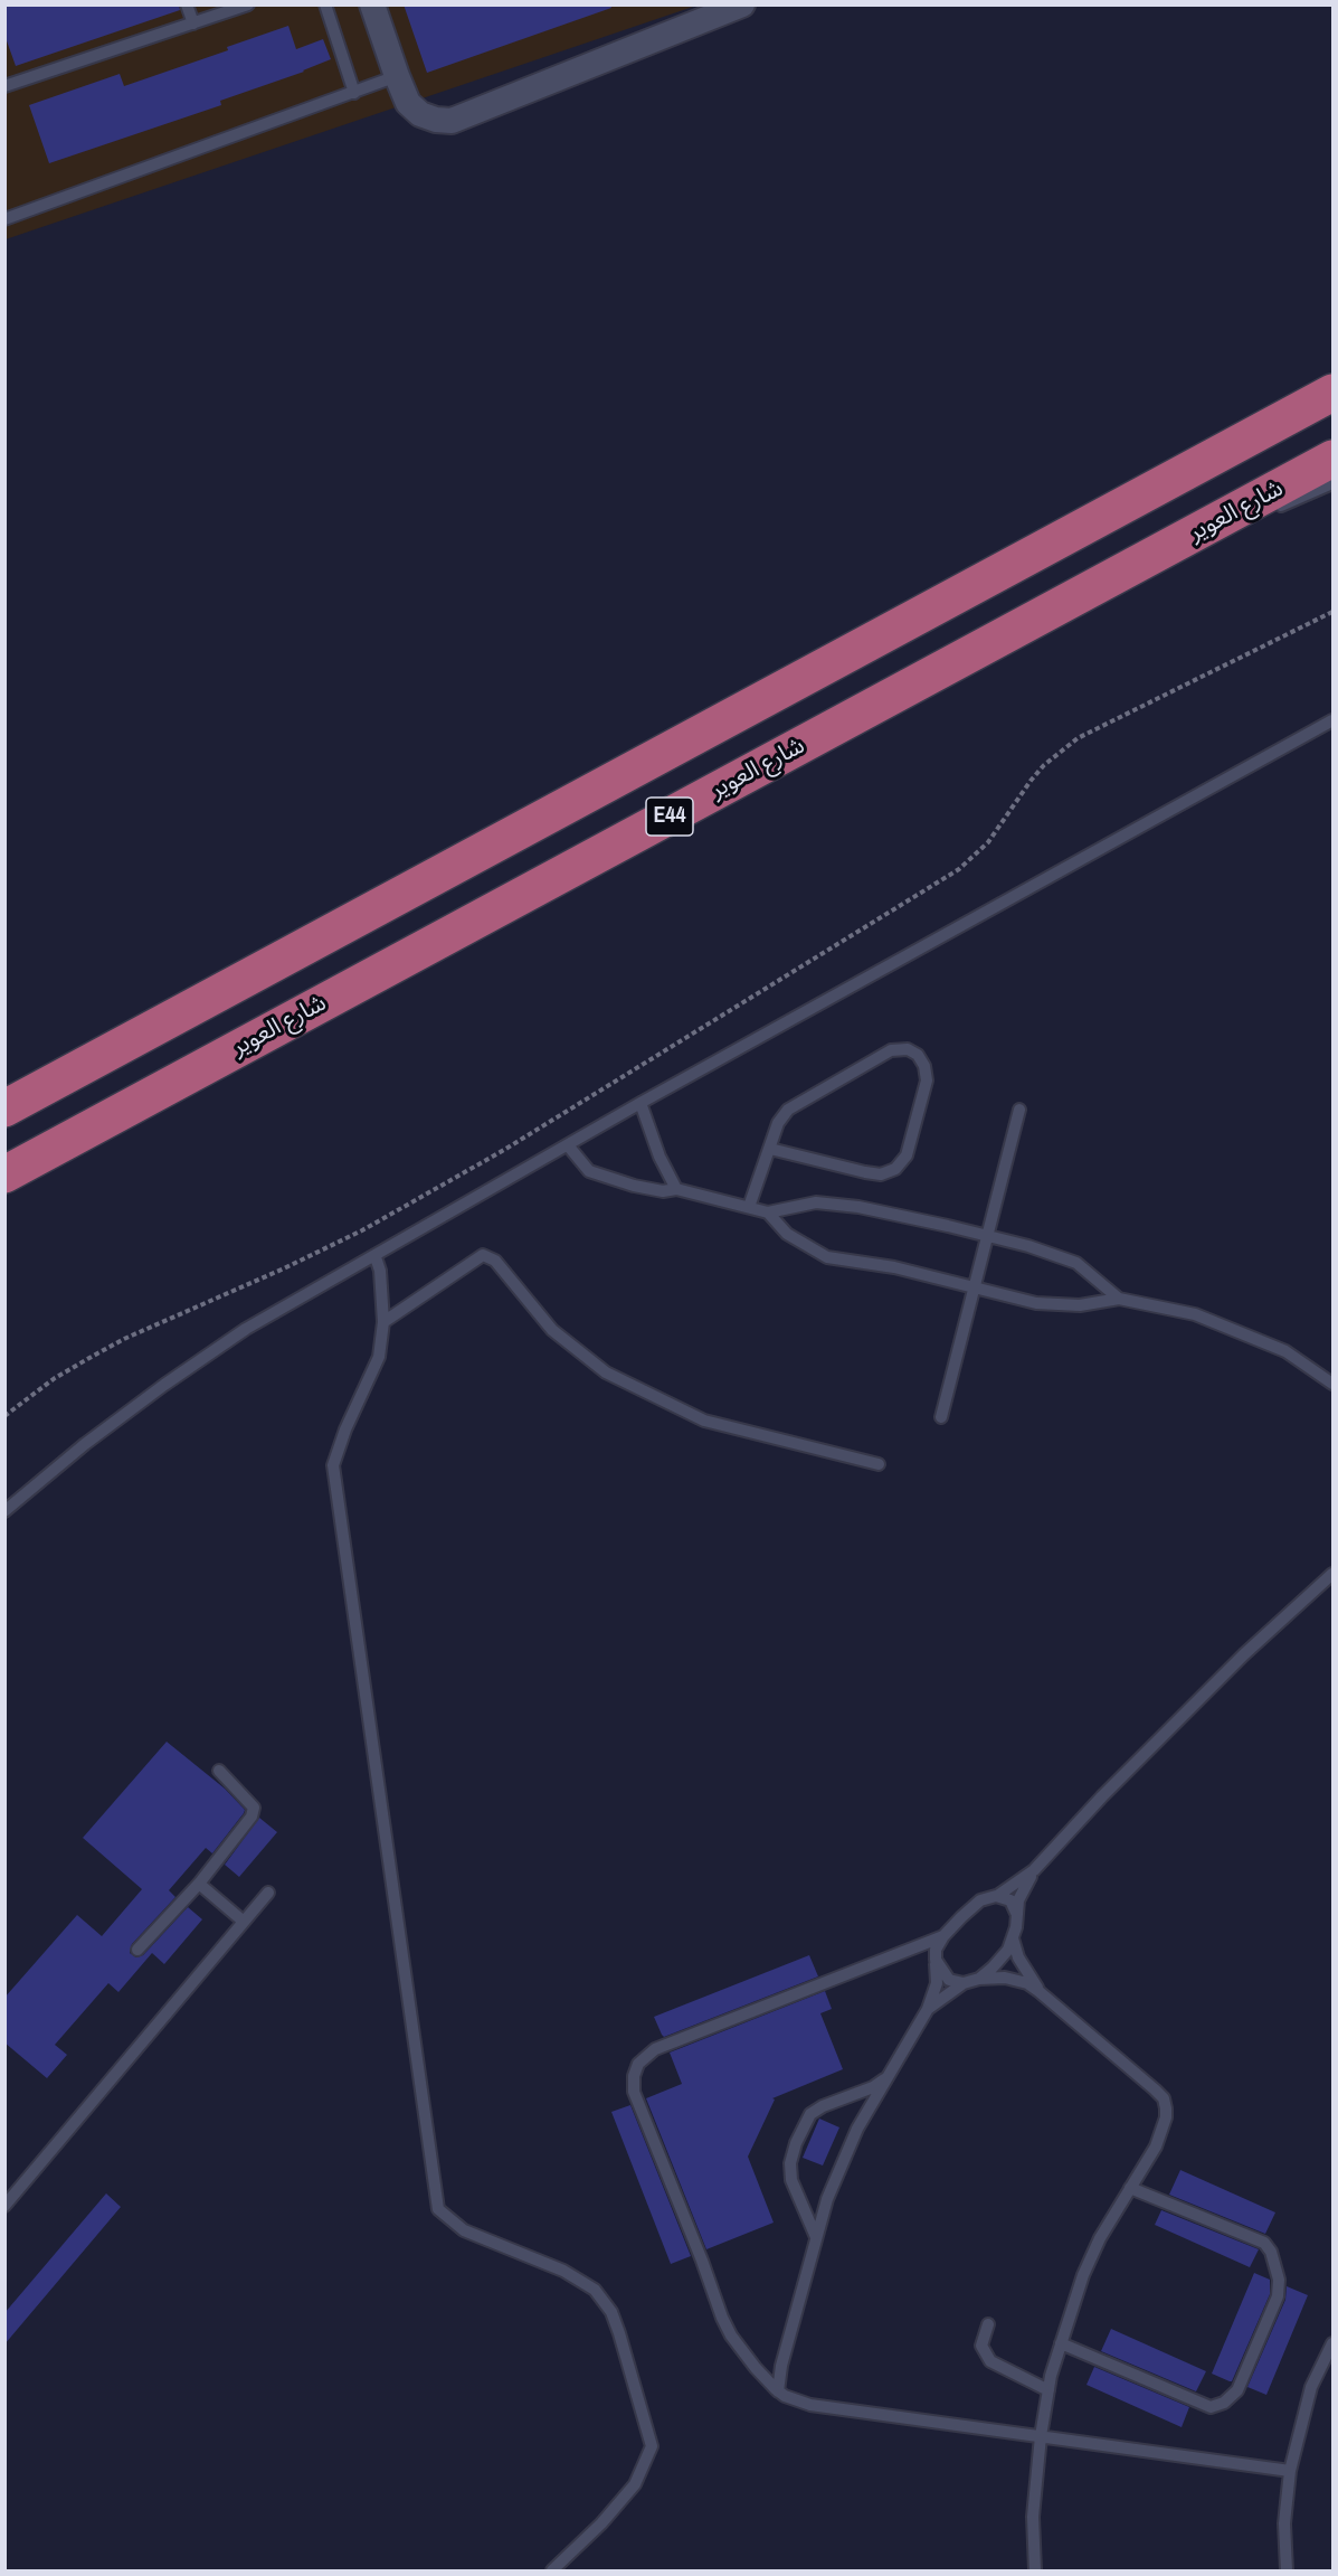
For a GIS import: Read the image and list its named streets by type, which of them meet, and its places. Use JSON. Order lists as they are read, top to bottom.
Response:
{
  "streets": {
    "highway": ["شارع العوير", "E44"]
  }
}
